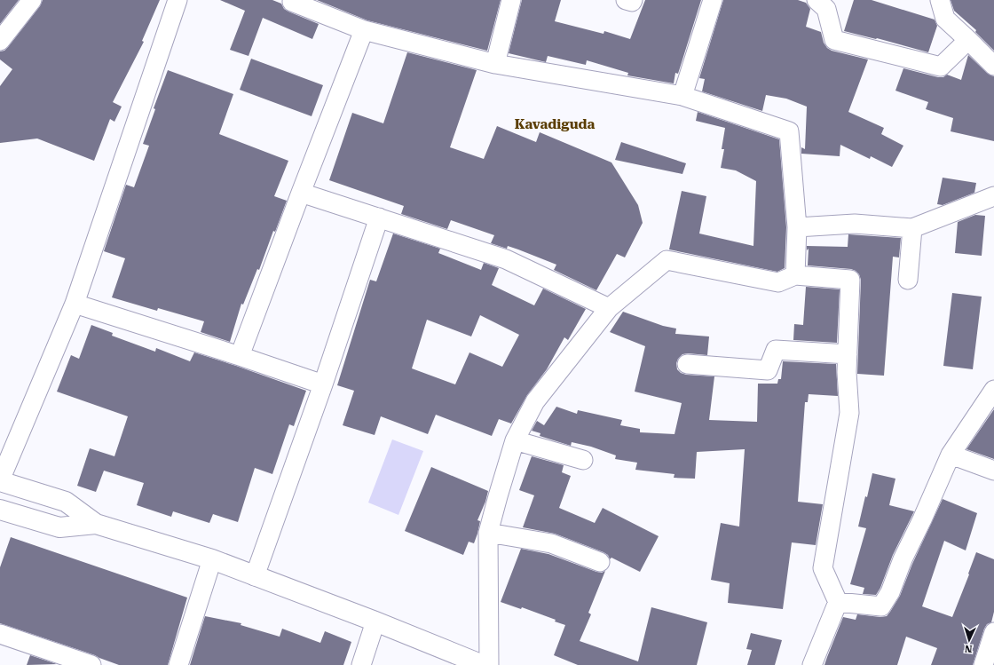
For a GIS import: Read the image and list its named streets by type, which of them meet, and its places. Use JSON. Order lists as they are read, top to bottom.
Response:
{
  "districts": ["Kavadiguda"],
  "north": "bottom"
}
